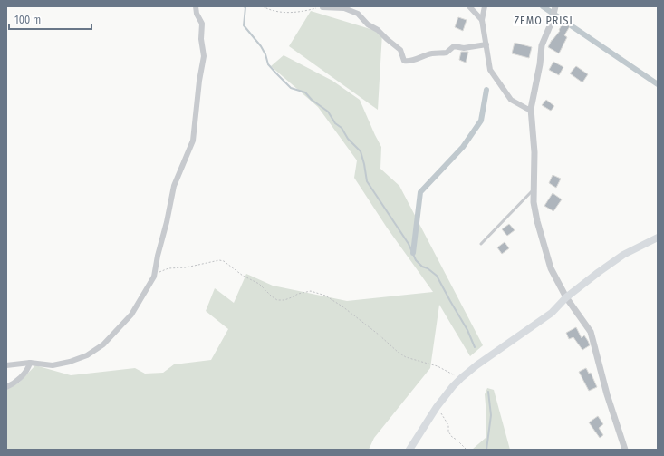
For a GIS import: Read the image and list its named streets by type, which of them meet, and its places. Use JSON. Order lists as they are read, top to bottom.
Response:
{
  "districts": ["ZEMO PRISI"],
  "scale_bar": "100 m"
}
